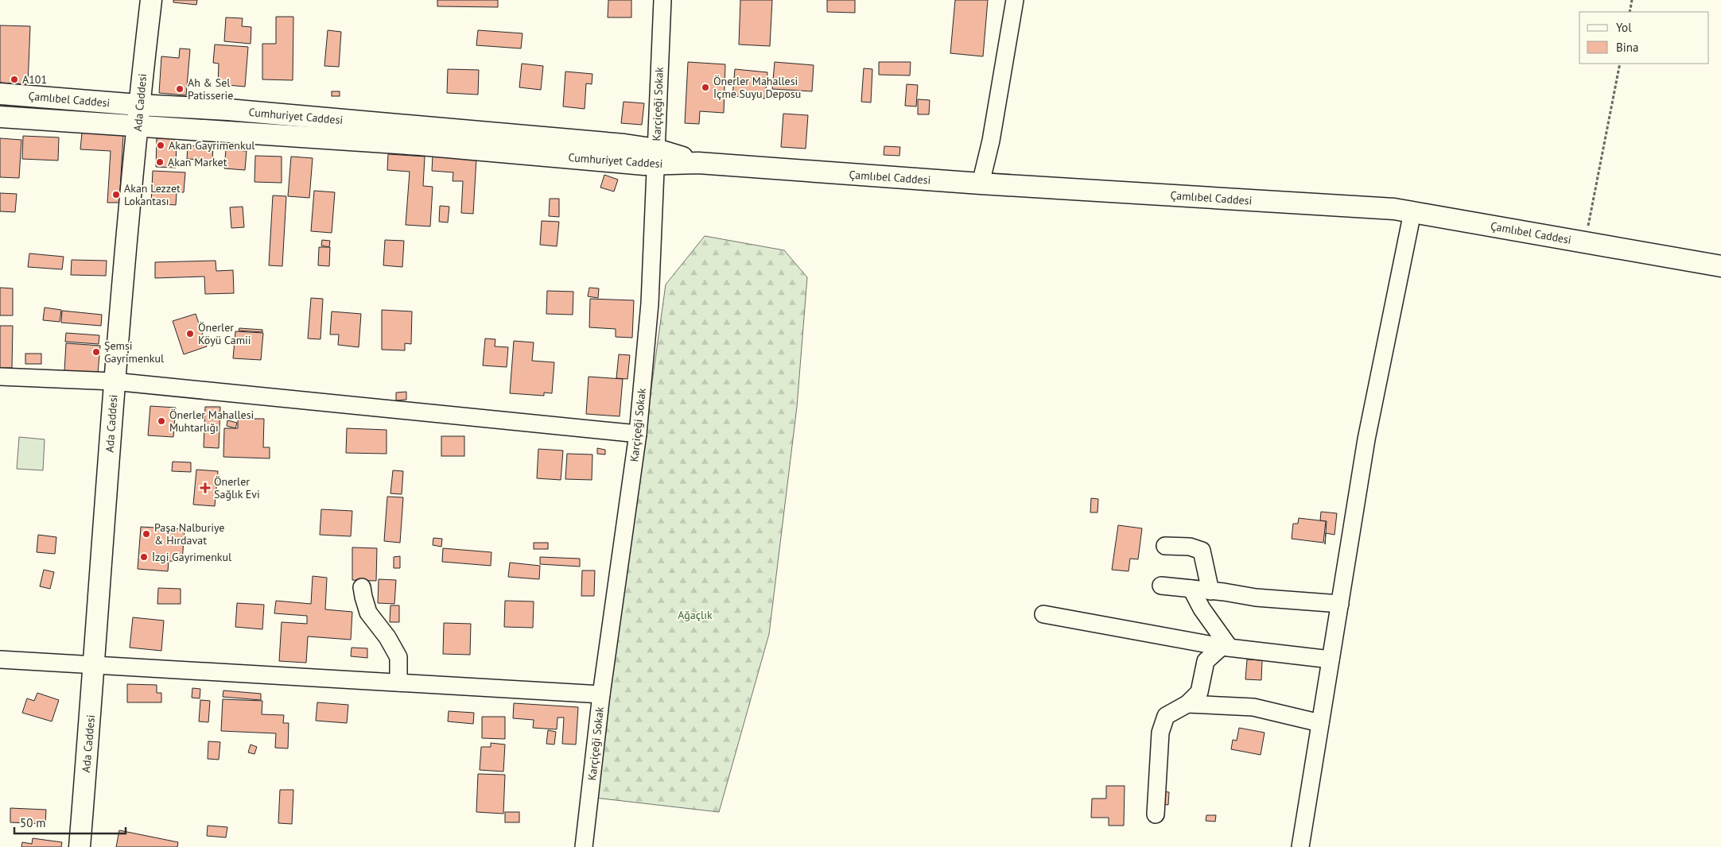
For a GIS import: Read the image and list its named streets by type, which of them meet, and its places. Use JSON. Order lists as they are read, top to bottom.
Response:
{
  "streets": {
    "main road": ["Çamlıbel Caddesi", "Ada Caddesi", "Cumhuriyet Caddesi"],
    "street": ["Karçiçeği Sokak"]
  },
  "crossings": [
    ["Çamlıbel Caddesi", "Ada Caddesi"],
    ["Çamlıbel Caddesi", "Cumhuriyet Caddesi"],
    ["Ada Caddesi", "Cumhuriyet Caddesi"],
    ["Karçiçeği Sokak", "Cumhuriyet Caddesi"]
  ],
  "parks": ["Ağaçlık"],
  "places": {
    "other": [
      "A101",
      "Önerler Mahallesi İçme Suyu Deposu",
      "Ah & Sel Patisserie",
      "Akan Gayrimenkul",
      "Akan Market",
      "Akan Lezzet Lokantası",
      "Önerler Köyü Camii",
      "Şemsi Gayrimenkul",
      "Önerler Mahallesi Muhtarlığı",
      "Paşa Nalburiye & Hırdavat",
      "İzgi Gayrimenkul"
    ],
    "health": ["Önerler Sağlık Evi"]
  },
  "legend": ["Yol", "Bina"],
  "scale_bar": "50 m"
}
